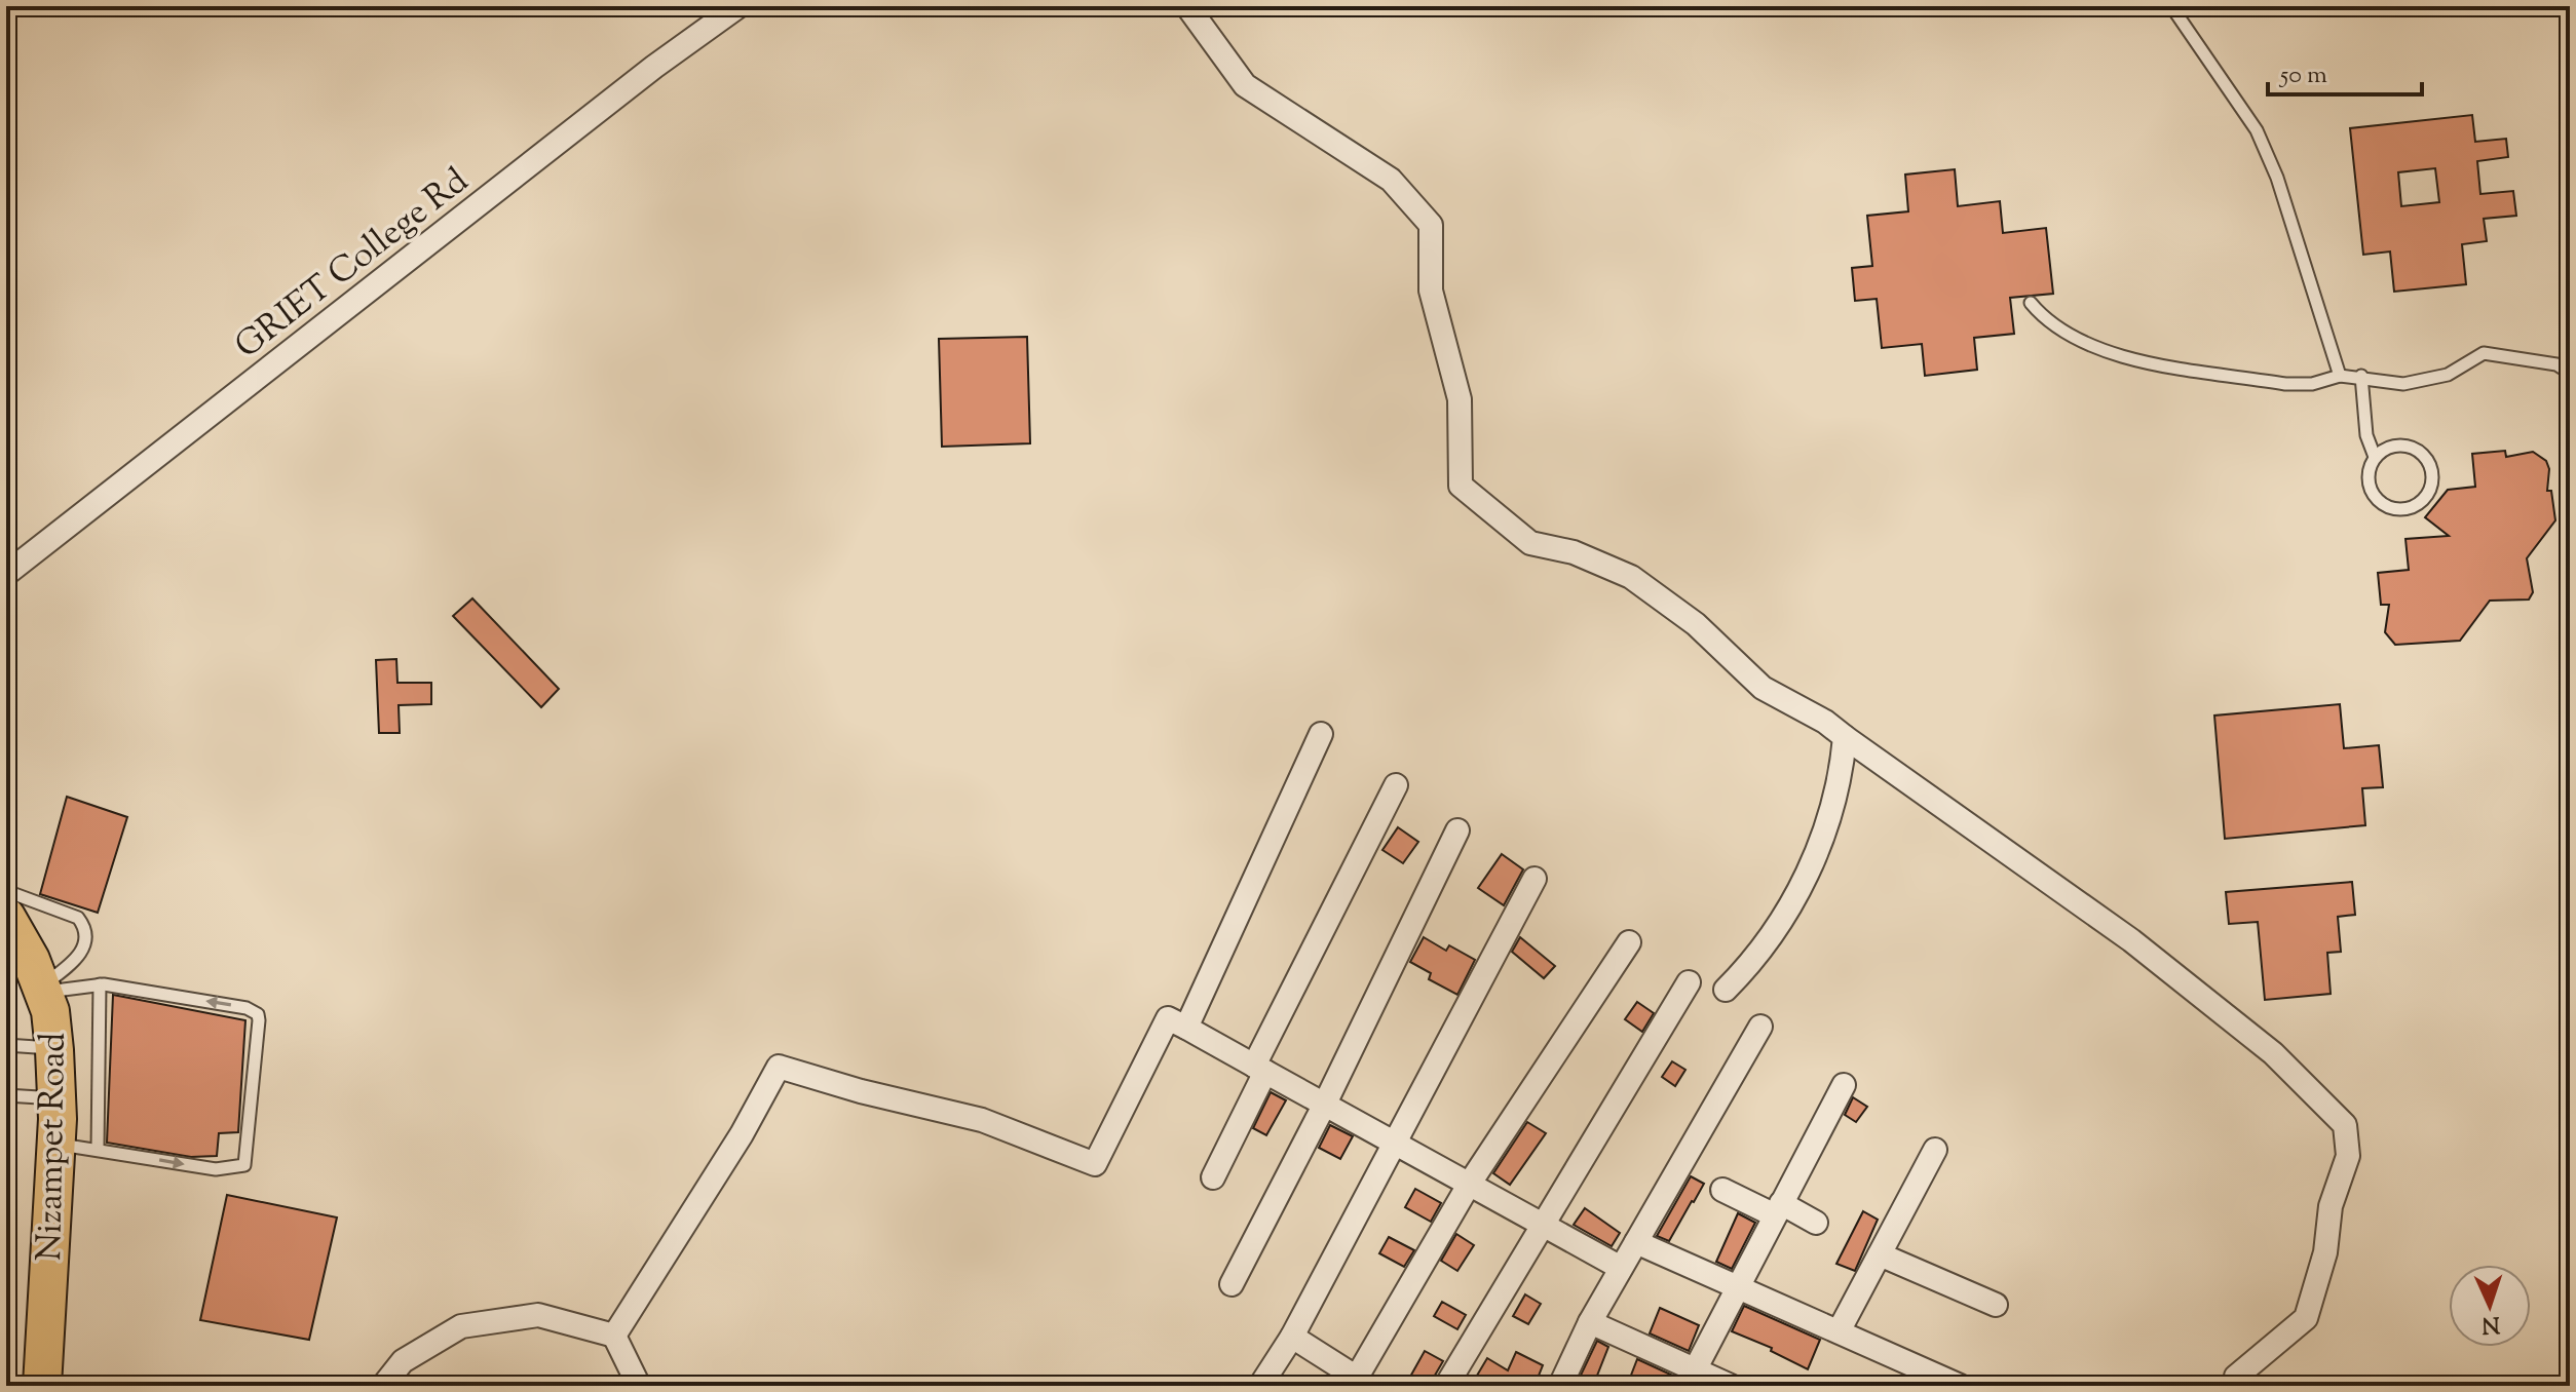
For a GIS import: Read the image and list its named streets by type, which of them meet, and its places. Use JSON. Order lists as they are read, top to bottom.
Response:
{
  "streets": {
    "main road": ["Nizampet Road"],
    "street": ["GRIET College Rd"]
  },
  "scale_bar": "50 m",
  "north": "bottom"
}
